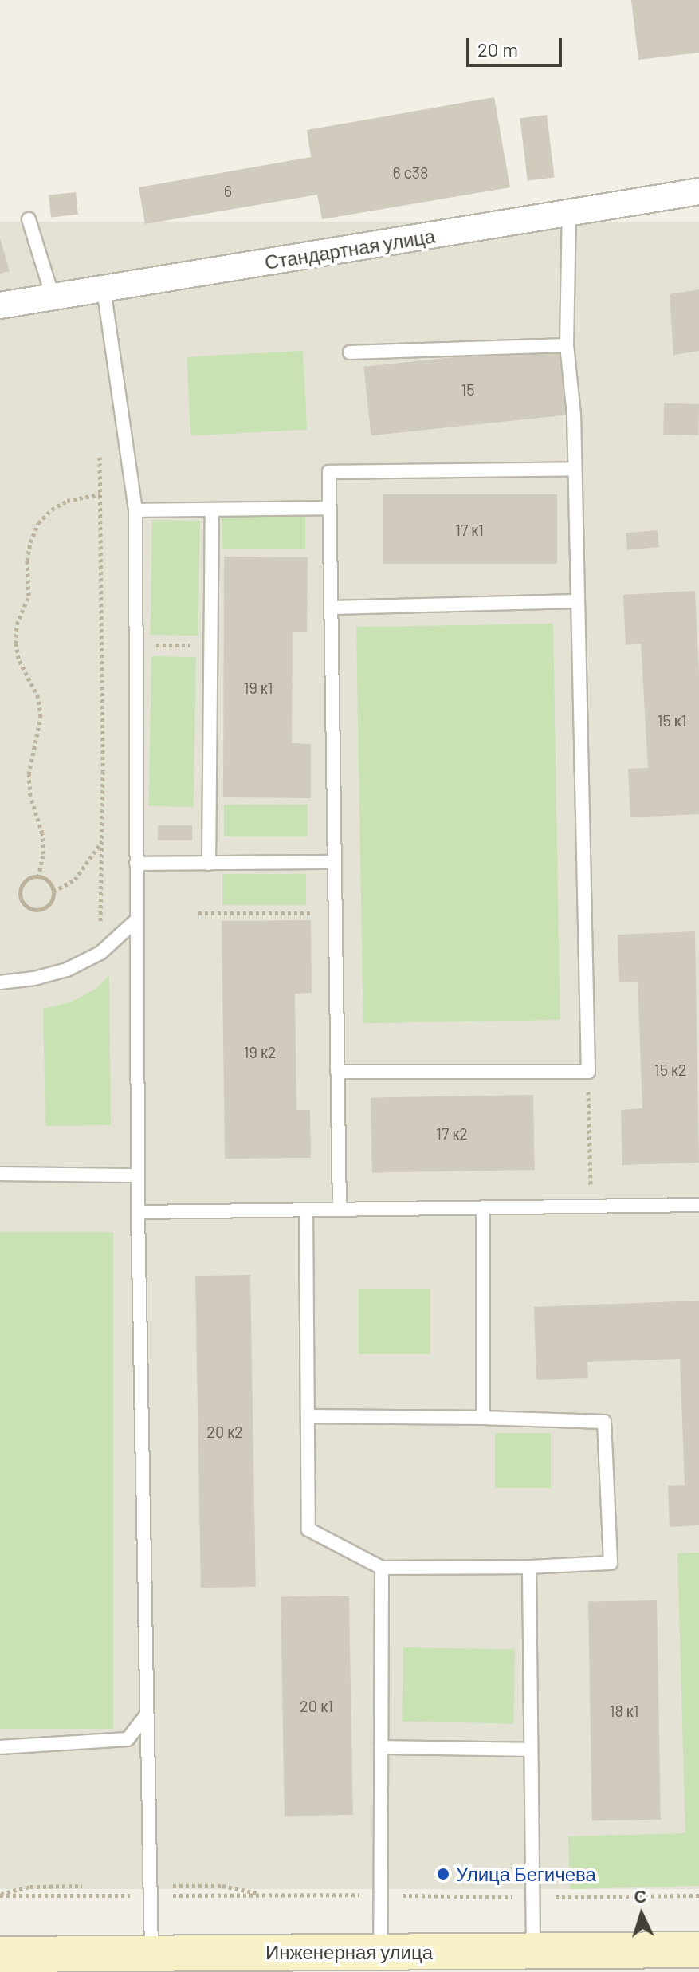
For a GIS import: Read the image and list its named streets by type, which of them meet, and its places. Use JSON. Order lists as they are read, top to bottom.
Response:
{
  "streets": {
    "main road": ["Инженерная улица"],
    "street": ["Стандартная улица"]
  },
  "places": ["Улица Бегичева"],
  "house_numbers": [
    "6 с38",
    "6",
    "15",
    "17 к1",
    "19 к1",
    "15 к1",
    "19 к2",
    "15 к2",
    "17 к2",
    "20 к2",
    "20 к1",
    "18 к1"
  ],
  "scale_bar": "20 m",
  "north": "top"
}
